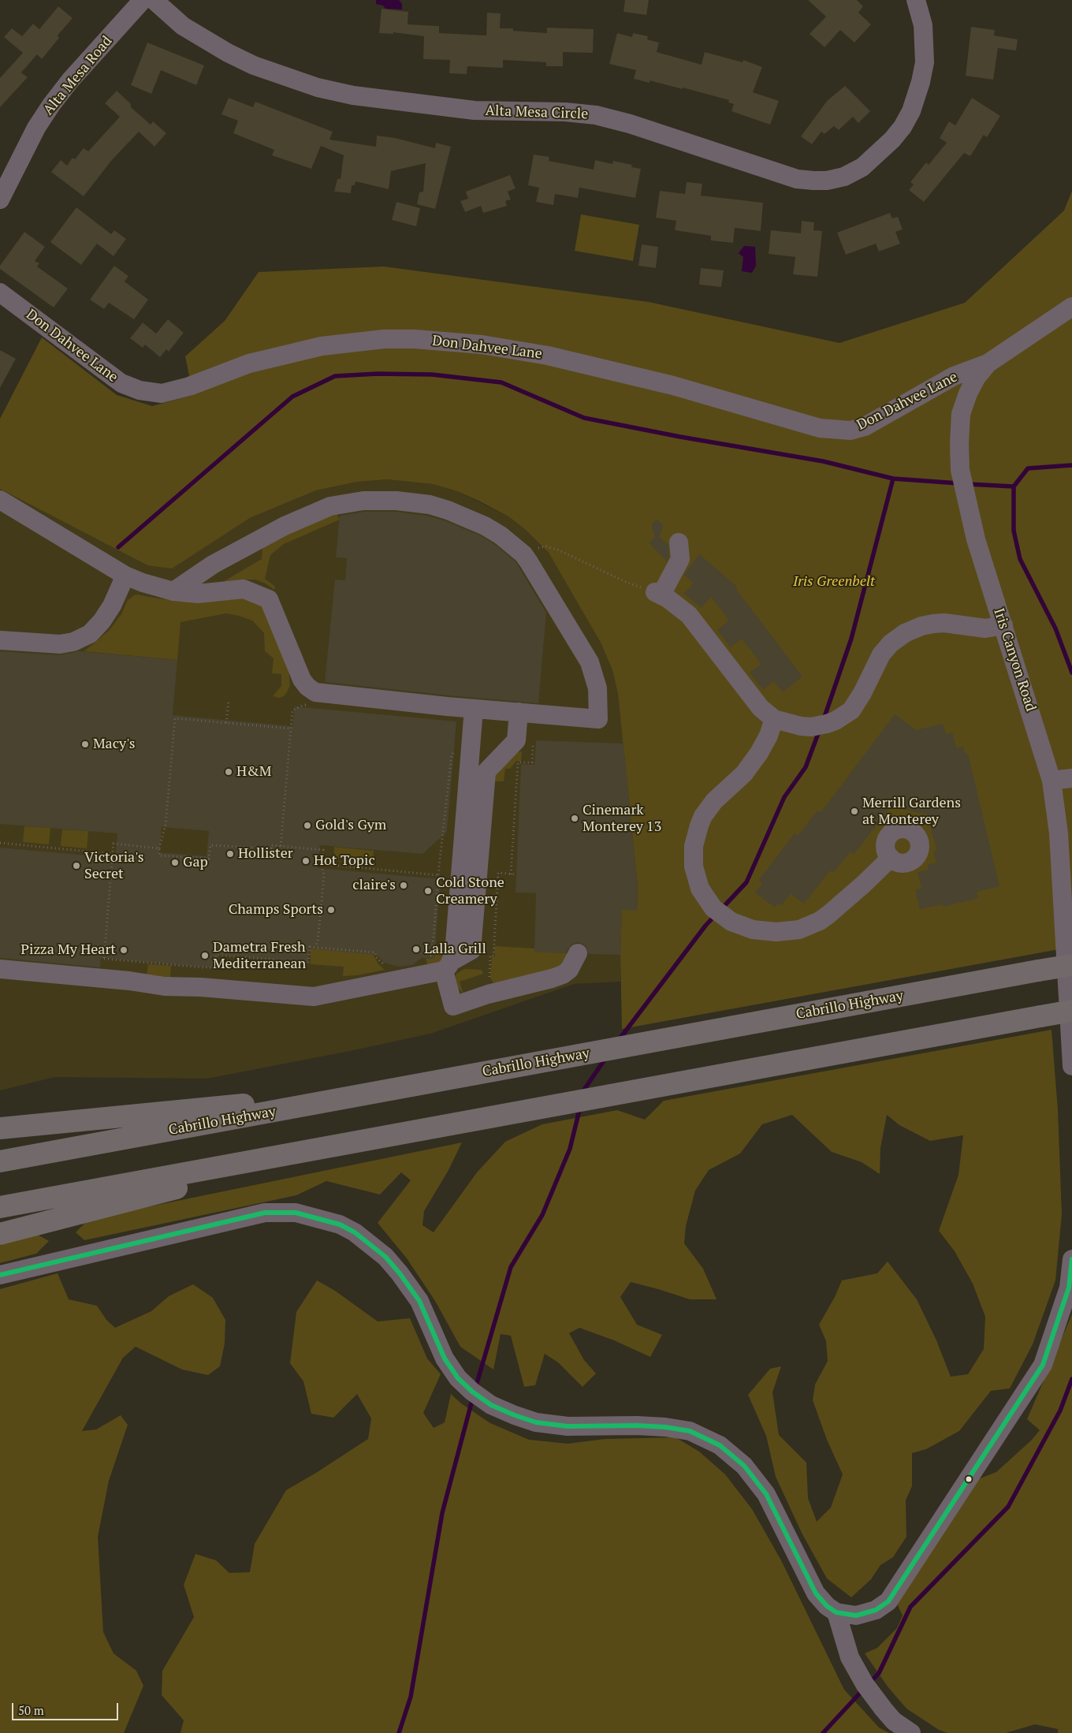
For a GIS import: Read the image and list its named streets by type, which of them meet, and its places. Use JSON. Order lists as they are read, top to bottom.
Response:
{
  "streets": {
    "highway": ["Cabrillo Highway"],
    "street": [
      "Alta Mesa Road",
      "Alta Mesa Circle",
      "Don Dahvee Lane",
      "Iris Canyon Road"
    ]
  },
  "crossings": [
    ["Don Dahvee Lane", "Iris Canyon Road"]
  ],
  "parks": ["Iris Greenbelt"],
  "places": [
    "Macy's",
    "H&M",
    "Merrill Gardens at Monterey",
    "Cinemark Monterey 13",
    "Gold's Gym",
    "Hollister",
    "Hot Topic",
    "Gap",
    "Victoria's Secret",
    "claire's",
    "Cold Stone Creamery",
    "Champs Sports",
    "Lalla Grill",
    "Pizza My Heart",
    "Dametra Fresh Mediterranean"
  ],
  "scale_bar": "50 m"
}
